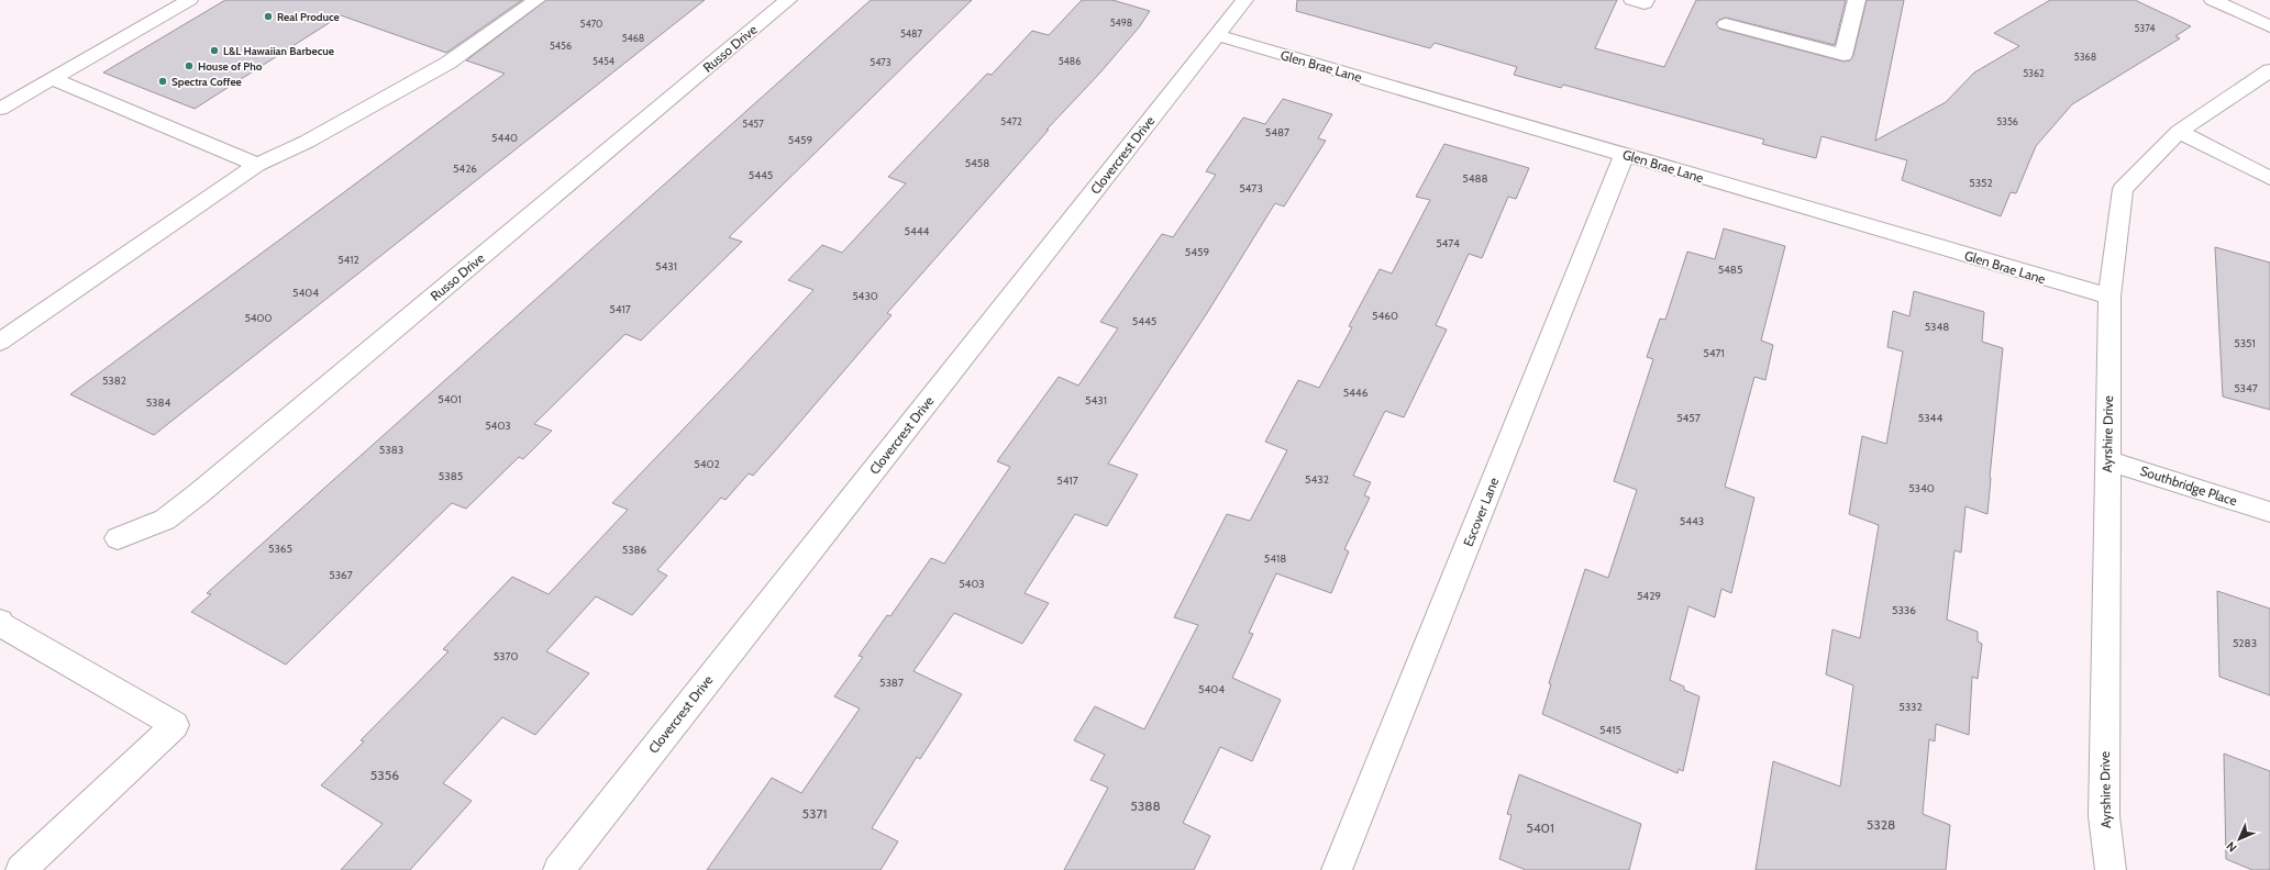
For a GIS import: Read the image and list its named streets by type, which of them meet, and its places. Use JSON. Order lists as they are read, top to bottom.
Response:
{
  "streets": {
    "street": [
      "Russo Drive",
      "Glen Brae Lane",
      "Clovercrest Drive",
      "Ayrshire Drive",
      "Southbridge Place",
      "Escover Lane"
    ]
  },
  "crossings": [
    ["Glen Brae Lane", "Clovercrest Drive"],
    ["Glen Brae Lane", "Ayrshire Drive"],
    ["Glen Brae Lane", "Escover Lane"],
    ["Ayrshire Drive", "Southbridge Place"]
  ],
  "places": [
    "Real Produce",
    "L&L Hawaiian Barbecue",
    "House of Pho",
    "Spectra Coffee"
  ],
  "house_numbers": [
    "5498",
    "5470",
    "5374",
    "5487",
    "5468",
    "5456",
    "5368",
    "5454",
    "5486",
    "5473",
    "5362",
    "5472",
    "5356",
    "5457",
    "5487",
    "5440",
    "5459",
    "5458",
    "5426",
    "5445",
    "5488",
    "5352",
    "5473",
    "5444",
    "5474",
    "5459",
    "5412",
    "5431",
    "5485",
    "5404",
    "5430",
    "5417",
    "5460",
    "5400",
    "5445",
    "5348",
    "5351",
    "5471",
    "5382",
    "5347",
    "5446",
    "5401",
    "5431",
    "5384",
    "5457",
    "5344",
    "5403",
    "5383",
    "5402",
    "5385",
    "5432",
    "5417",
    "5340",
    "5443",
    "5365",
    "5386",
    "5418",
    "5367",
    "5403",
    "5429",
    "5336",
    "5283",
    "5370",
    "5387",
    "5404",
    "5332",
    "5415",
    "5356",
    "5388",
    "5371",
    "5328",
    "5401"
  ],
  "north": "bottom left"
}
